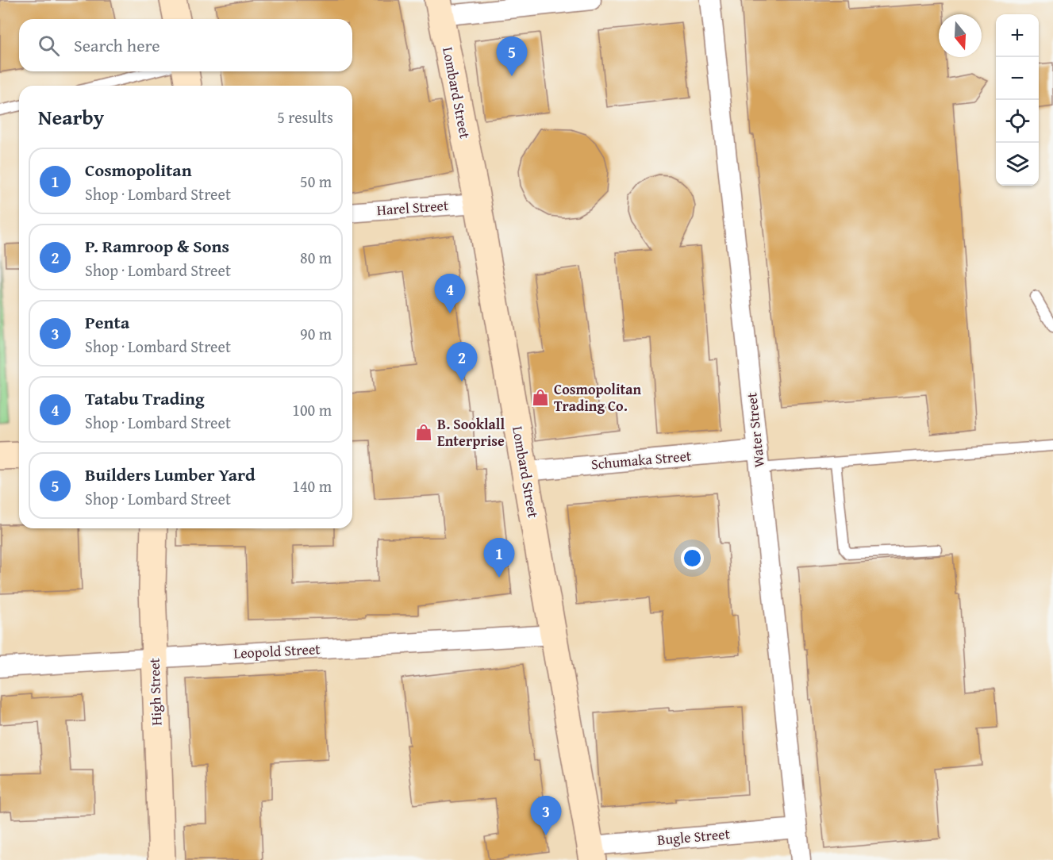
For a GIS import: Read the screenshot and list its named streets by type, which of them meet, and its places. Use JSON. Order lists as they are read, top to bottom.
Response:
{
  "streets": {
    "main road": ["Lombard Street", "High Street"],
    "street": [
      "Harel Street",
      "Water Street",
      "Schumaka Street",
      "Leopold Street",
      "Bugle Street"
    ]
  },
  "crossings": [
    ["Lombard Street", "Harel Street"],
    ["Lombard Street", "Schumaka Street"],
    ["Lombard Street", "Leopold Street"],
    ["Lombard Street", "Bugle Street"],
    ["Water Street", "Schumaka Street"],
    ["Water Street", "Bugle Street"],
    ["Leopold Street", "High Street"]
  ],
  "places": {
    "shop": ["Cosmopolitan Trading Co.", "B. Sooklall Enterprise"]
  },
  "north": "bottom",
  "page": {
    "map_buttons": ["+", "−"],
    "search": "Search here",
    "pins": [
      "5",
      "4",
      "2",
      "1",
      "3"
    ],
    "heading": ["Nearby", "5 results"],
    "list": [
      {
        "mark": "1",
        "name": "Cosmopolitan",
        "note": "Shop · Lombard Street",
        "value": "50 m"
      },
      {
        "mark": "2",
        "name": "P. Ramroop & Sons",
        "note": "Shop · Lombard Street",
        "value": "80 m"
      },
      {
        "mark": "3",
        "name": "Penta",
        "note": "Shop · Lombard Street",
        "value": "90 m"
      },
      {
        "mark": "4",
        "name": "Tatabu Trading",
        "note": "Shop · Lombard Street",
        "value": "100 m"
      },
      {
        "mark": "5",
        "name": "Builders Lumber Yard",
        "note": "Shop · Lombard Street",
        "value": "140 m"
      }
    ]
  }
}
